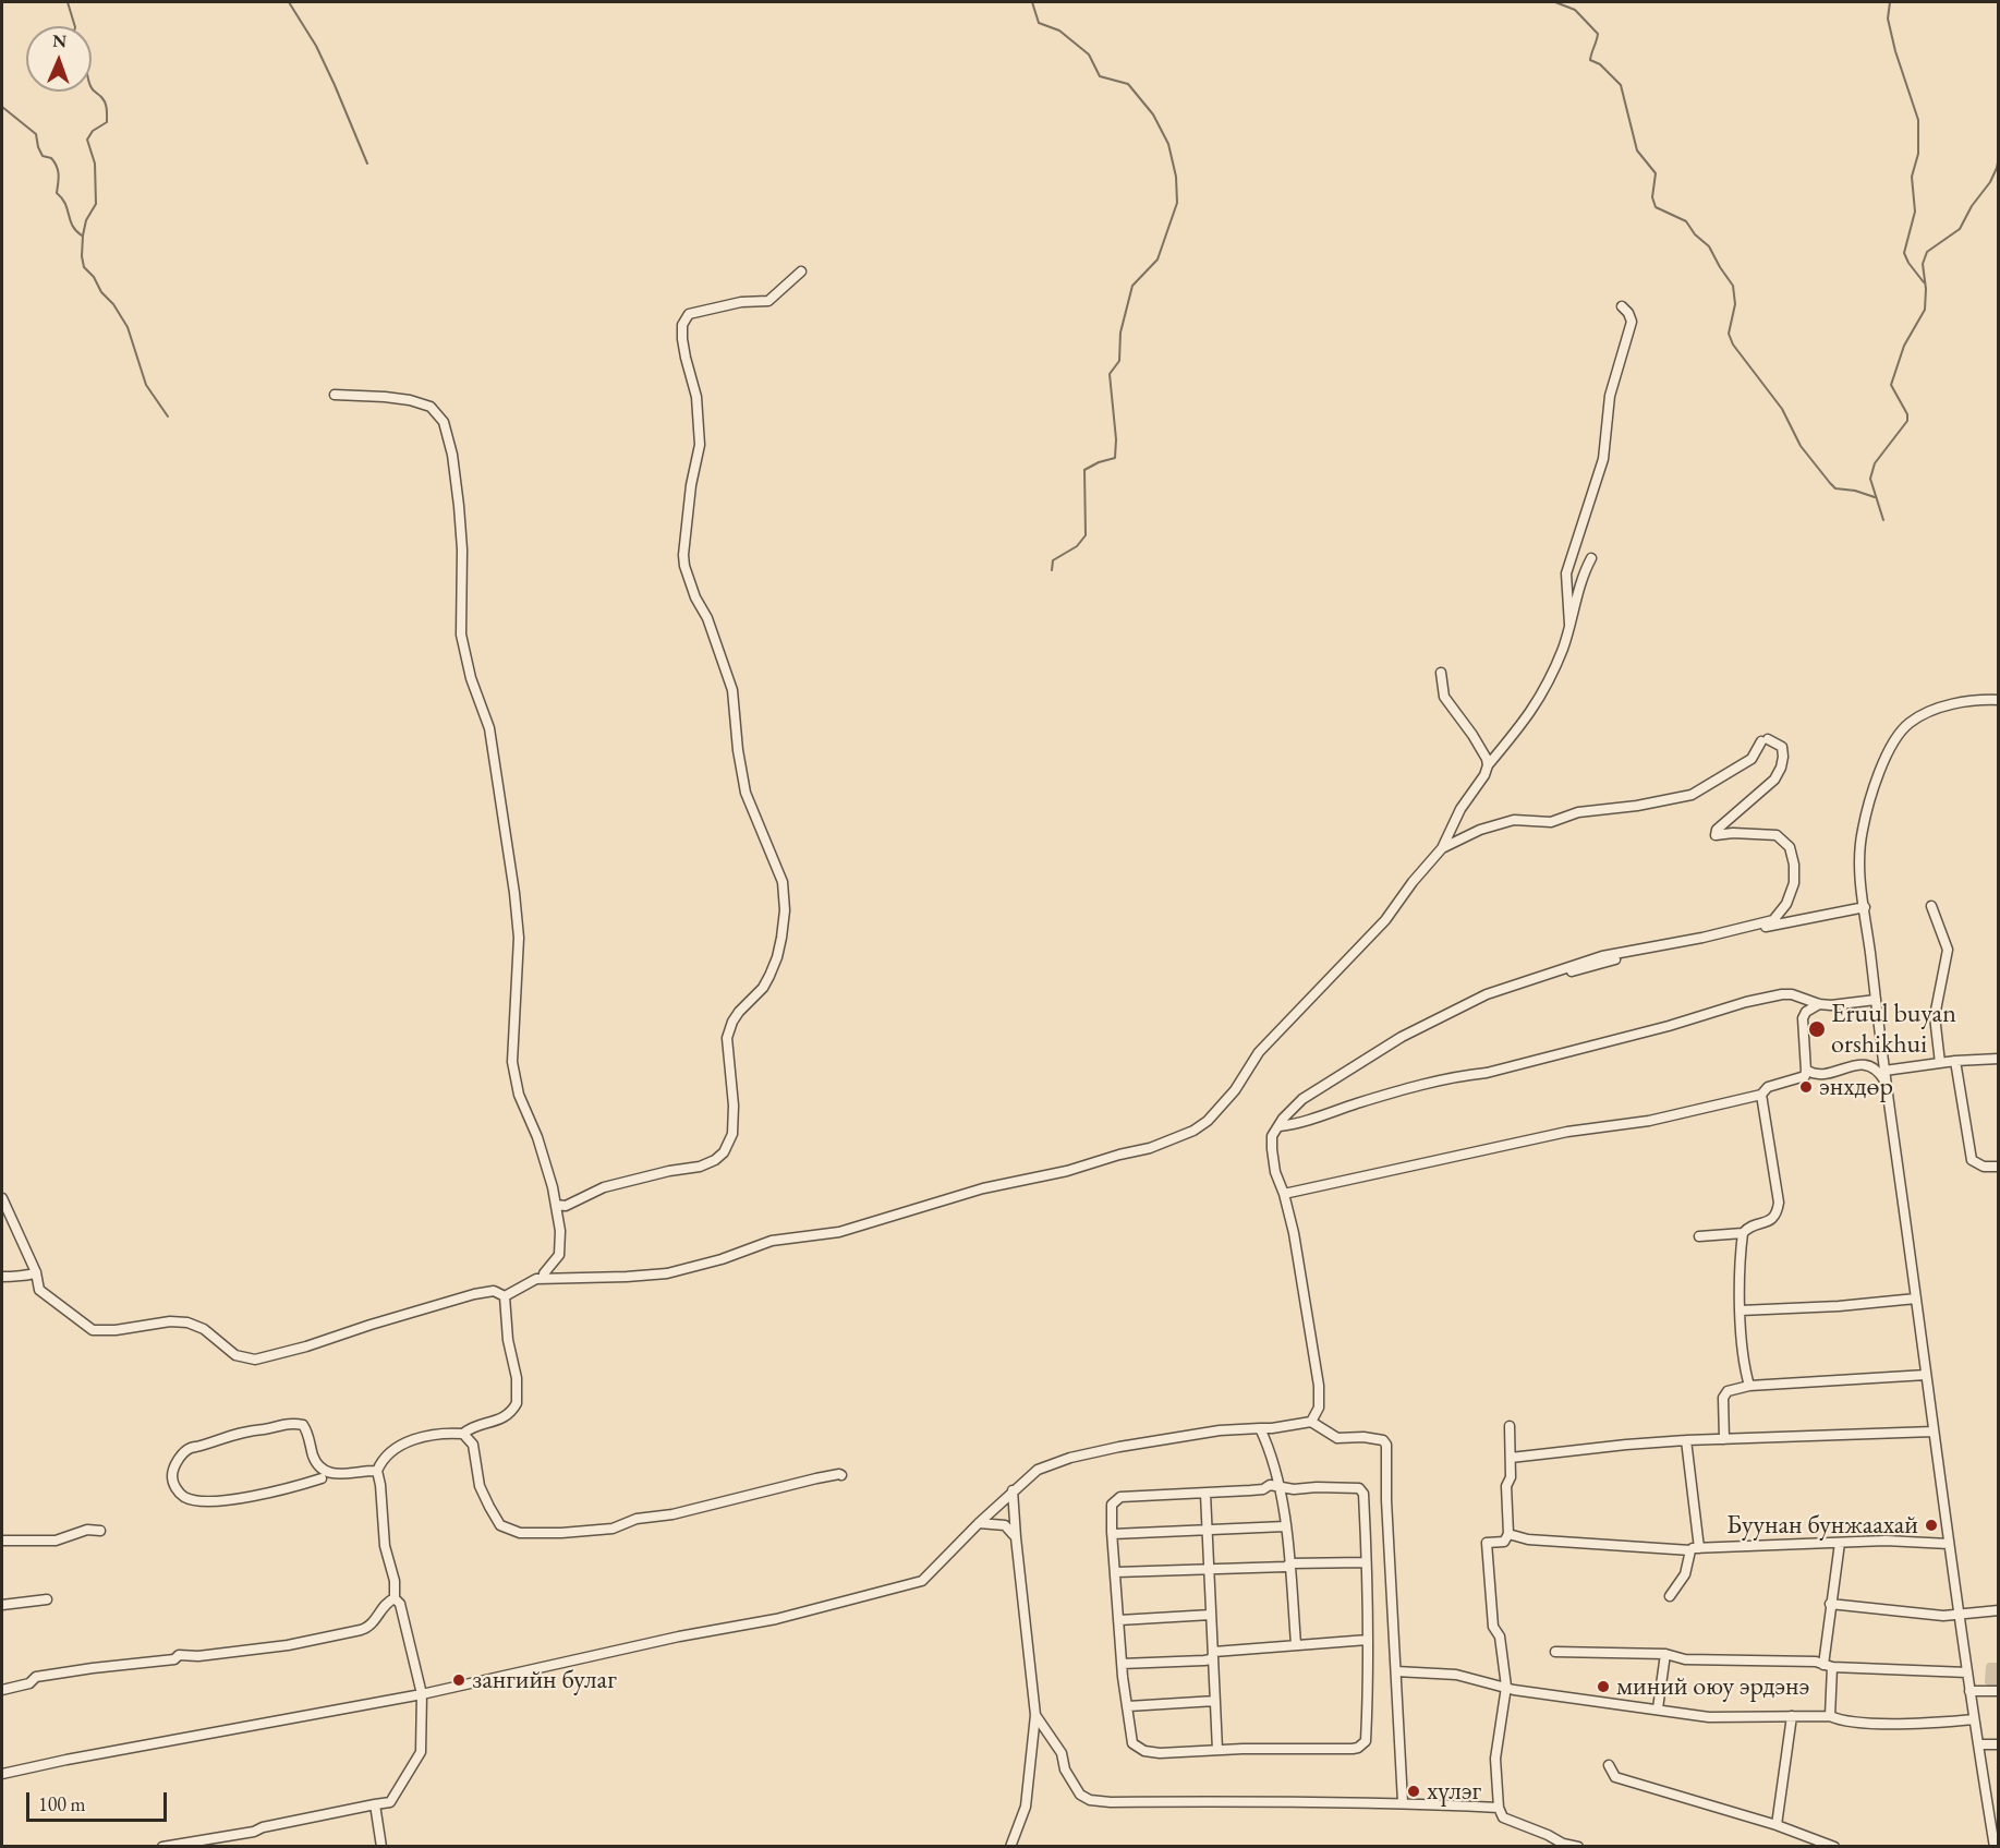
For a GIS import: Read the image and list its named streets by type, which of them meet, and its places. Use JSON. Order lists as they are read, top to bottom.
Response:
{
  "places": [
    "Eruul buyan orshikhui",
    "энхдөр",
    "Буунан бунжаахай",
    "зангийн булаг",
    "миний оюу эрдэнэ",
    "хүлэг"
  ],
  "scale_bar": "100 m",
  "north": "top"
}
